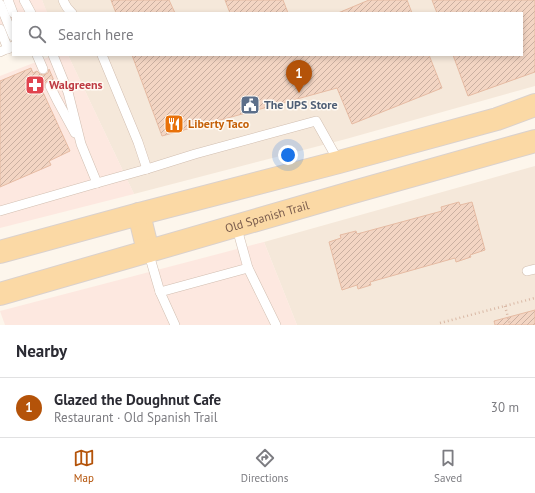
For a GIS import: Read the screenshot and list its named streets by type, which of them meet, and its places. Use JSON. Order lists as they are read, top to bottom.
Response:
{
  "streets": {
    "main road": ["Old Spanish Trail"]
  },
  "places": {
    "pharmacy": ["Walgreens"],
    "public building": ["The UPS Store"],
    "restaurant": ["Liberty Taco"]
  },
  "page": {
    "search": "Search here",
    "pins": "1",
    "heading": "Nearby",
    "list": [
      {
        "mark": "1",
        "name": "Glazed the Doughnut Cafe",
        "note": "Restaurant · Old Spanish Trail",
        "value": "30 m"
      }
    ],
    "nav": ["Map", "Directions", "Saved"]
  }
}
